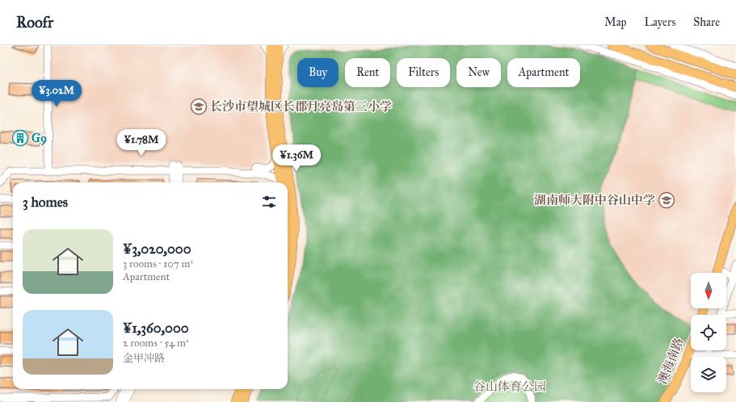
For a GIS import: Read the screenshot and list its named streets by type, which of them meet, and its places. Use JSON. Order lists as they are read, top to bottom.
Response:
{
  "streets": {
    "main road": ["澳海南路"]
  },
  "parks": ["谷山体育公园"],
  "places": {
    "school or university": ["长沙市望城区长郡月亮岛第三小学", "湖南师大附中谷山中学"],
    "building": ["G9"]
  },
  "north": "bottom",
  "page": {
    "header": "Roofr",
    "nav": ["Map", "Layers", "Share"],
    "chip": [
      "Buy",
      "Rent",
      "Filters",
      "New",
      "Apartment"
    ],
    "price": ["¥3.02M", "¥1.78M", "¥1.36M"],
    "heading": "3 homes",
    "list": [
      {
        "name": "¥3,020,000",
        "note": "3 rooms · 107 m² · Apartment"
      },
      {
        "name": "¥1,360,000",
        "note": "2 rooms · 54 m² · 金甲冲路"
      }
    ]
  }
}
